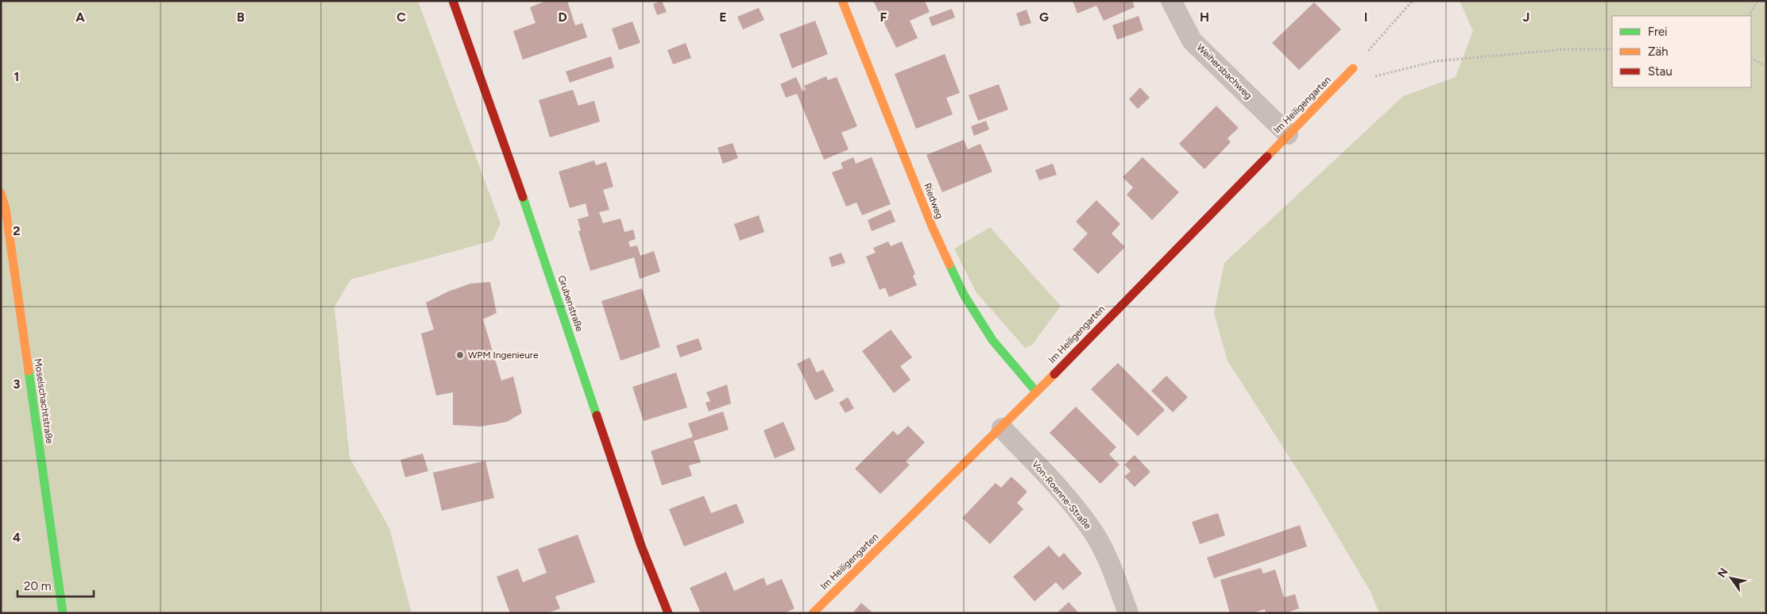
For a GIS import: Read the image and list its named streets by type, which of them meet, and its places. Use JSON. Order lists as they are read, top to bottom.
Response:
{
  "streets": {
    "street": [
      "Weihersbachweg",
      "Im Heiligengarten",
      "Riedweg",
      "Grubenstraße",
      "Moselschachtstraße",
      "Von-Roenne-Straße"
    ]
  },
  "crossings": [
    ["Weihersbachweg", "Im Heiligengarten"],
    ["Im Heiligengarten", "Riedweg"],
    ["Im Heiligengarten", "Von-Roenne-Straße"]
  ],
  "places": ["WPM Ingenieure"],
  "legend": ["Frei", "Zäh", "Stau"],
  "scale_bar": "20 m",
  "north": "top left",
  "grid": {
    "columns": [
      "A",
      "B",
      "C",
      "D",
      "E",
      "F",
      "G",
      "H",
      "I",
      "J"
    ],
    "rows": [
      "1",
      "2",
      "3",
      "4"
    ]
  }
}
